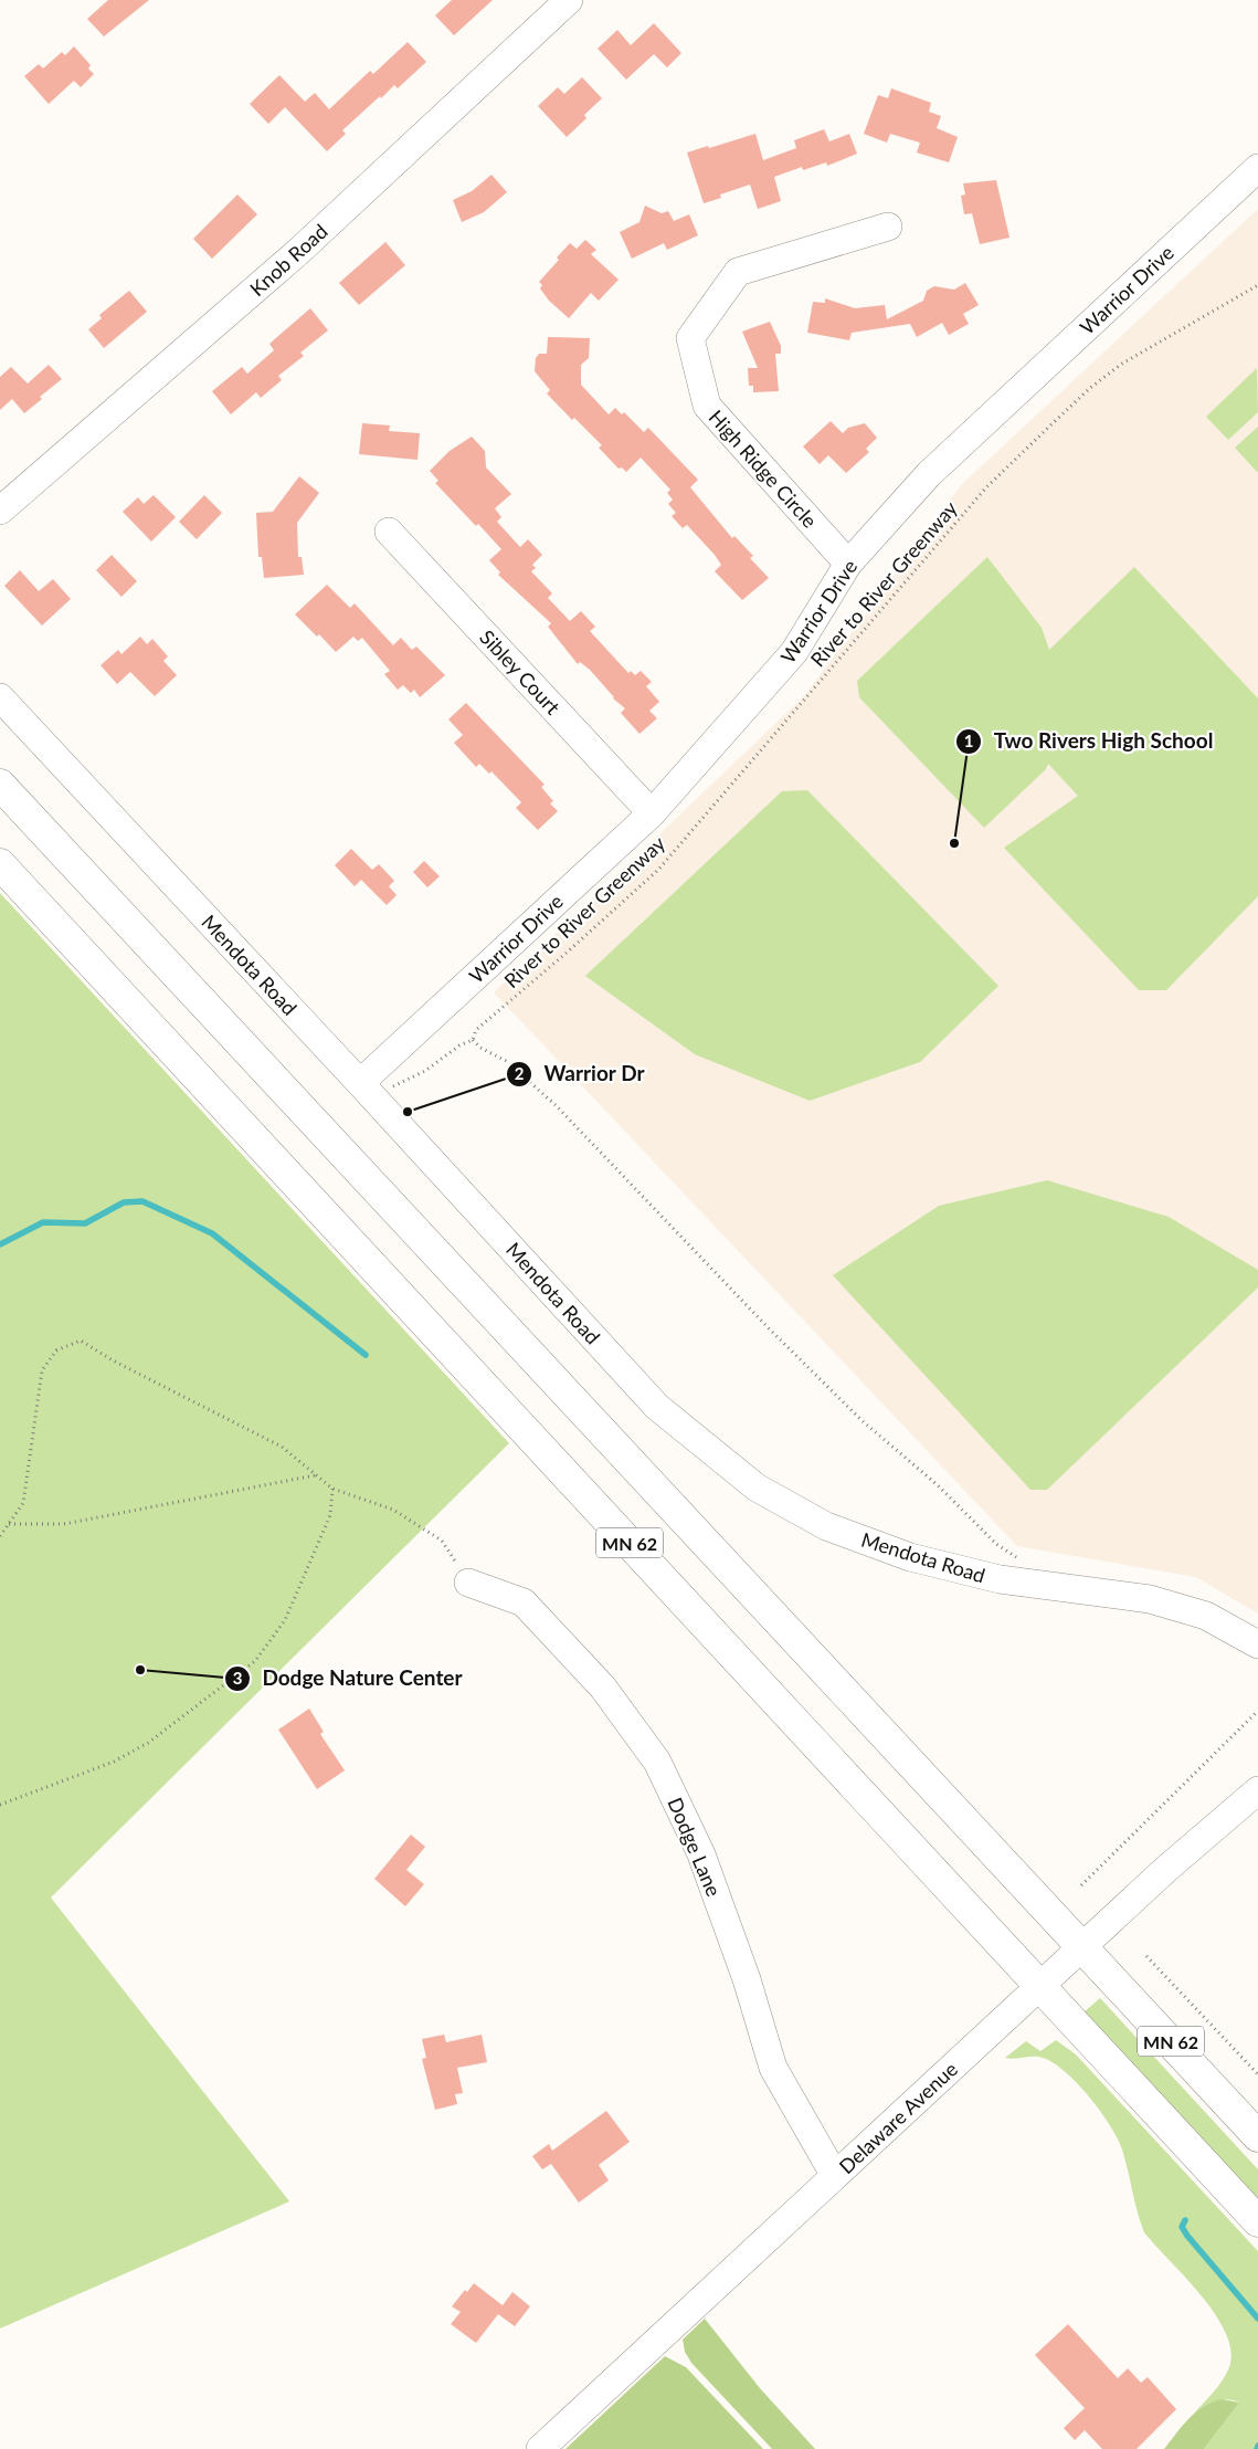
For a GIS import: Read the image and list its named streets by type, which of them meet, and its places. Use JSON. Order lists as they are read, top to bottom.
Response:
{
  "streets": {
    "highway": ["MN 62"],
    "street": [
      "Knob Road",
      "Warrior Drive",
      "High Ridge Circle",
      "Sibley Court",
      "Mendota Road",
      "Dodge Lane",
      "Delaware Avenue"
    ],
    "path": ["River to River Greenway"]
  },
  "crossings": [
    ["Warrior Drive", "High Ridge Circle"],
    ["Warrior Drive", "Sibley Court"],
    ["Warrior Drive", "Mendota Road"],
    ["MN 62", "Delaware Avenue"],
    ["Dodge Lane", "Delaware Avenue"]
  ],
  "places": ["Two Rivers High School", "Warrior Dr", "Dodge Nature Center"]
}
